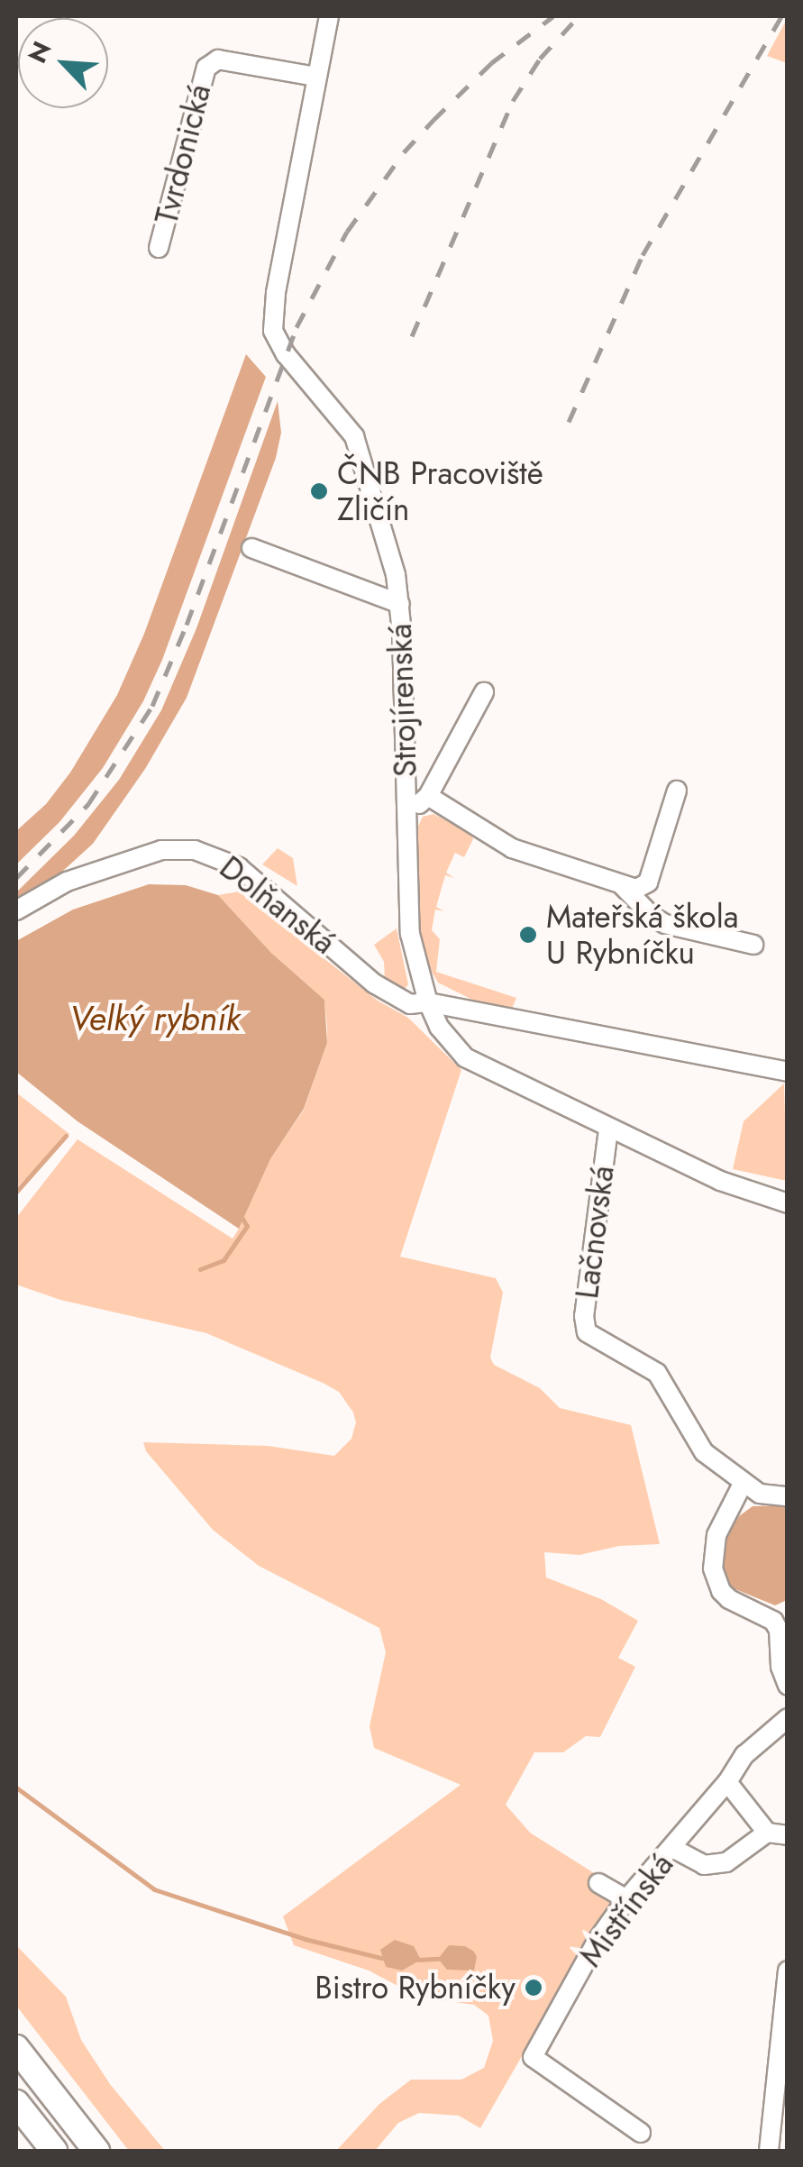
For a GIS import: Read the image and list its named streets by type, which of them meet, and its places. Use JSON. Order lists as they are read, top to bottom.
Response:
{
  "streets": {
    "street": [
      "Tvrdonická",
      "Strojírenská",
      "Dolňanská",
      "Lačnovská",
      "Mistřínská"
    ]
  },
  "crossings": [
    ["Tvrdonická", "Strojírenská"],
    ["Strojírenská", "Dolňanská"],
    ["Strojírenská", "Lačnovská"]
  ],
  "water": ["Velký rybník"],
  "places": ["ČNB Pracoviště Zličín", "Mateřská škola U Rybníčku", "Bistro Rybníčky"],
  "north": "top left"
}
